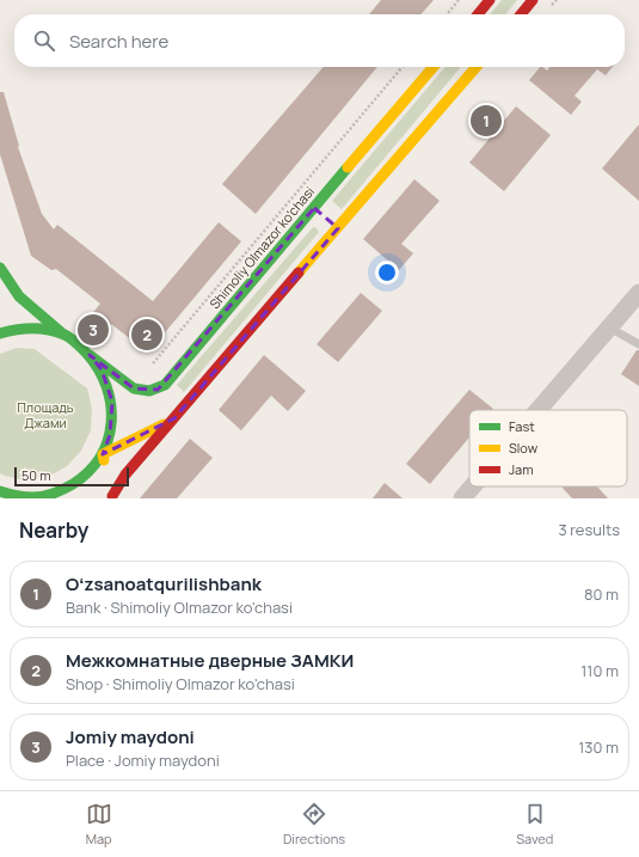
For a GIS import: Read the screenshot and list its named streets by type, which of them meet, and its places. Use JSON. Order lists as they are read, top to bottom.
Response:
{
  "streets": {
    "main road": ["Shimoliy Olmazor ko'chasi"]
  },
  "parks": ["Площадь Джами"],
  "legend": ["Fast", "Slow", "Jam"],
  "scale_bar": "50 m",
  "page": {
    "search": "Search here",
    "pins": ["1", "3", "2"],
    "scale": "50 m",
    "heading": ["Nearby", "3 results"],
    "list": [
      {
        "mark": "1",
        "name": "Oʻzsanoatqurilishbank",
        "note": "Bank · Shimoliy Olmazor ko'chasi",
        "value": "80 m"
      },
      {
        "mark": "2",
        "name": "Межкомнатные дверные ЗАМКИ",
        "note": "Shop · Shimoliy Olmazor ko'chasi",
        "value": "110 m"
      },
      {
        "mark": "3",
        "name": "Jomiy maydoni",
        "note": "Place · Jomiy maydoni",
        "value": "130 m"
      }
    ],
    "nav": ["Map", "Directions", "Saved"]
  }
}
